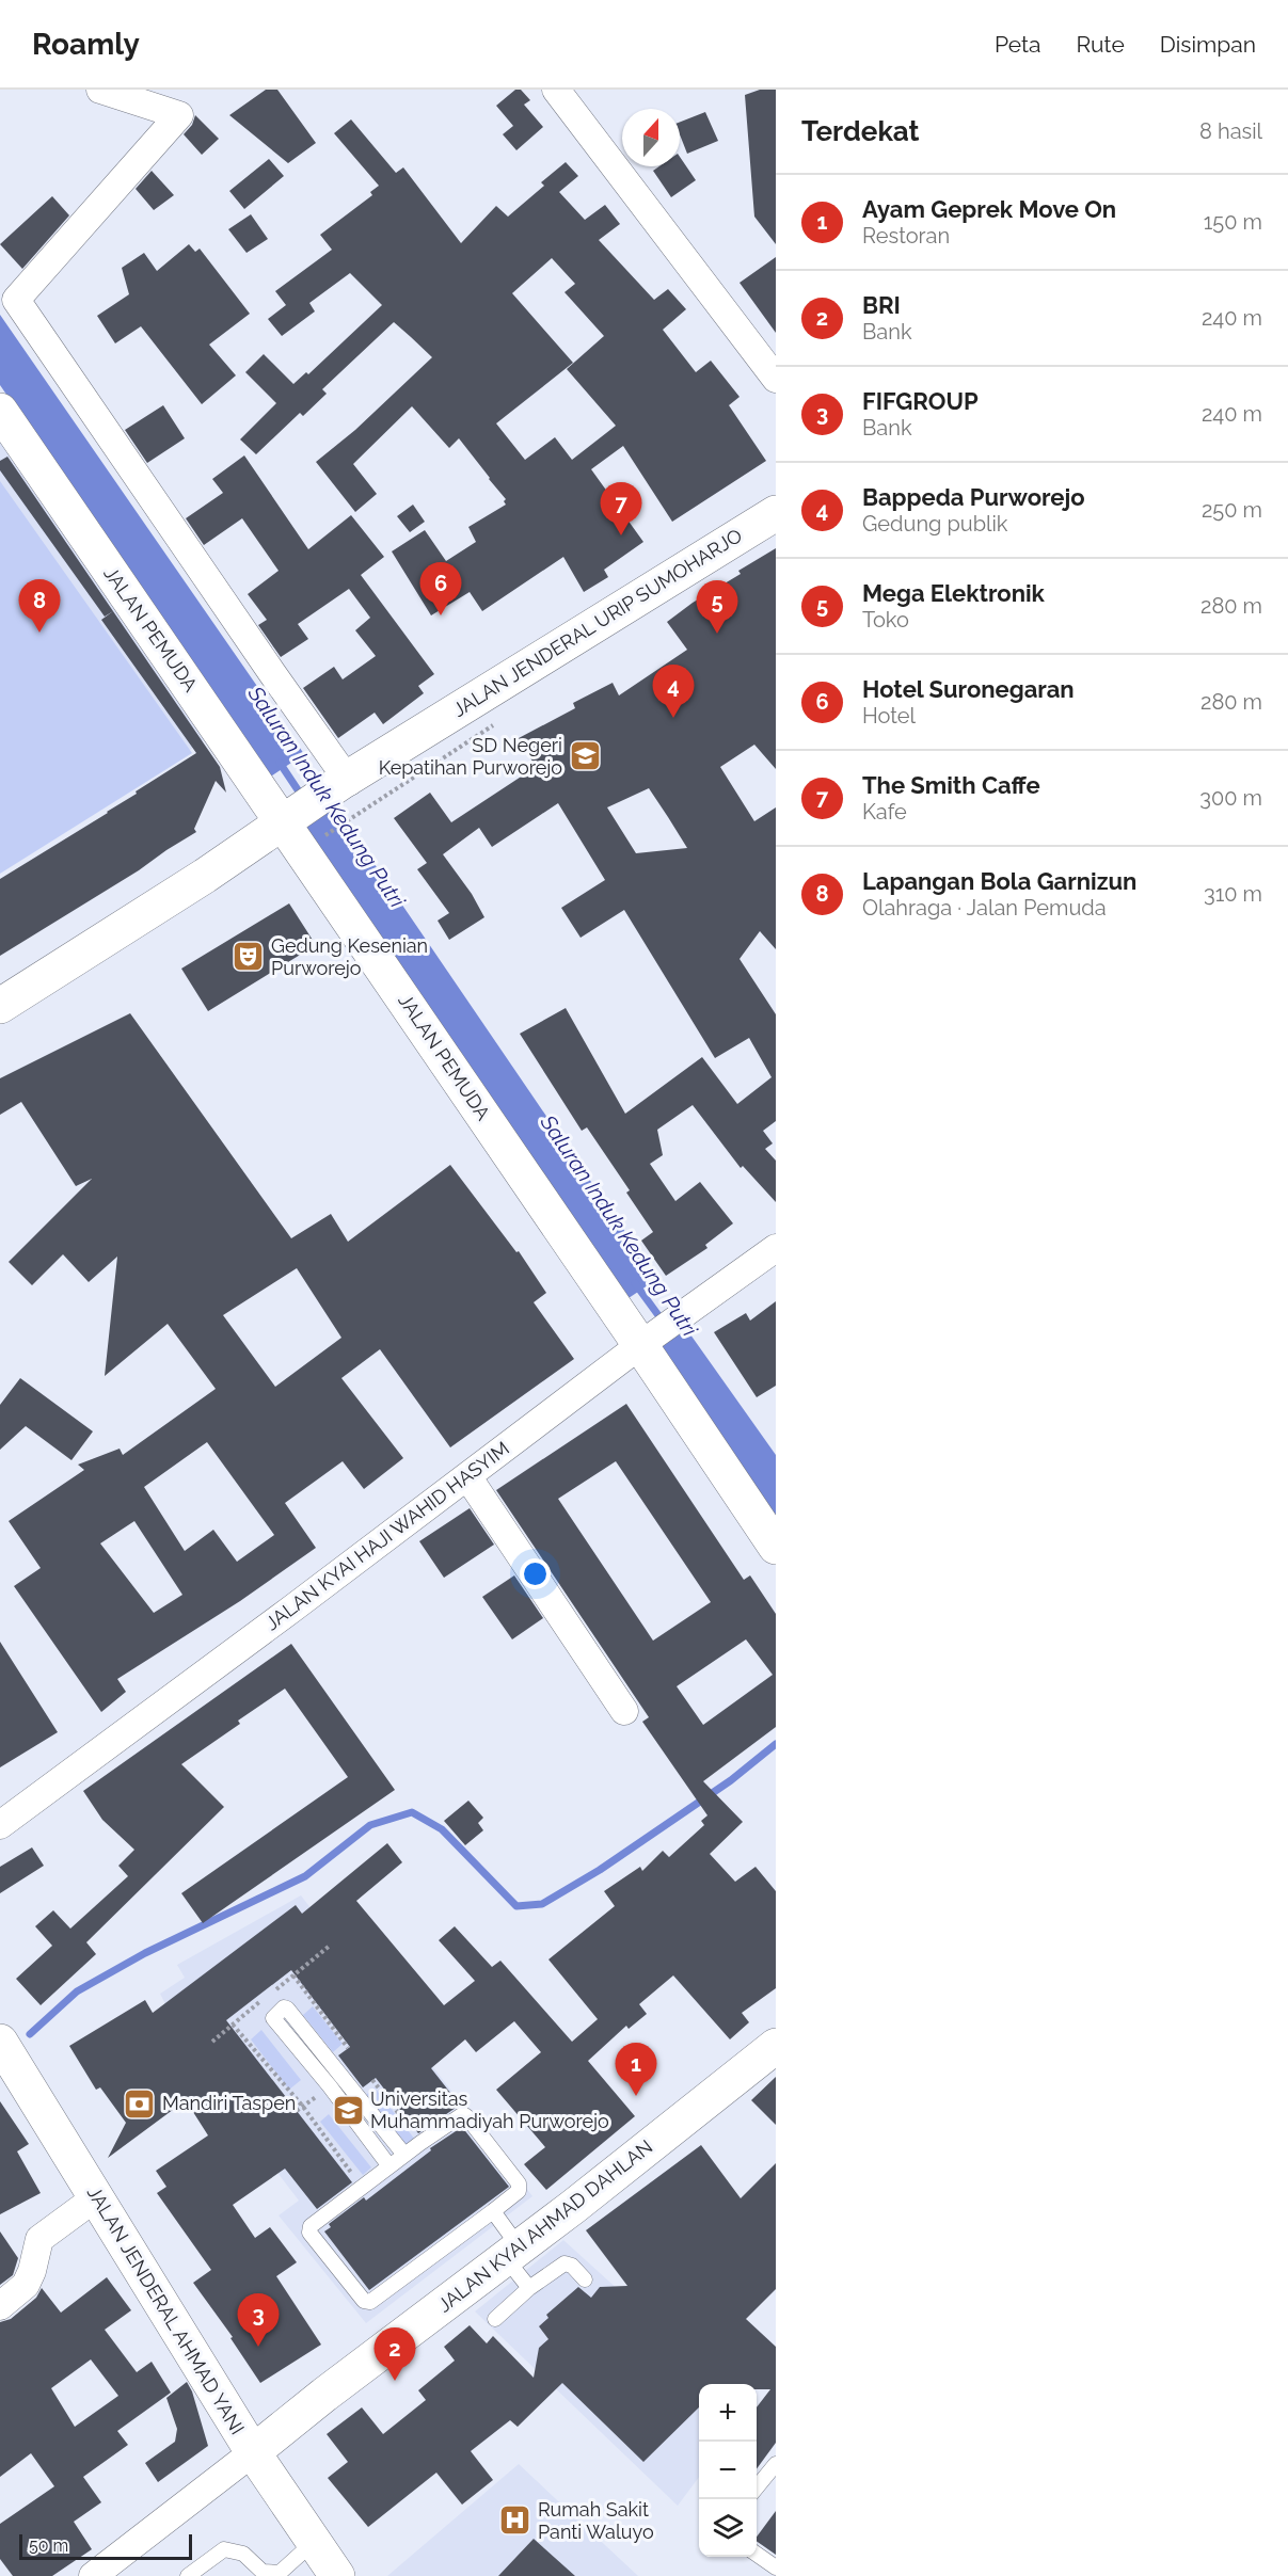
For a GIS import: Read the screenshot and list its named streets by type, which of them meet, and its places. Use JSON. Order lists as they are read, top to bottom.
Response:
{
  "streets": {
    "street": [
      "JALAN JENDERAL URIP SUMOHARJO",
      "JALAN PEMUDA",
      "JALAN KYAI HAJI WAHID HASYIM",
      "JALAN KYAI AHMAD DAHLAN",
      "JALAN JENDERAL AHMAD YANI"
    ]
  },
  "crossings": [
    ["JALAN JENDERAL URIP SUMOHARJO", "JALAN PEMUDA"],
    ["JALAN PEMUDA", "JALAN KYAI HAJI WAHID HASYIM"],
    ["JALAN KYAI AHMAD DAHLAN", "JALAN JENDERAL AHMAD YANI"]
  ],
  "water": ["Saluran Induk Kedung Putri"],
  "places": {
    "school or university": ["SD Negeri Kepatihan Purworejo", "Universitas Muhammadiyah Purworejo"],
    "theatre": ["Gedung Kesenian Purworejo"],
    "bank": ["Mandiri Taspen"],
    "hospital": ["Rumah Sakit Panti Waluyo"]
  },
  "scale_bar": "50 m",
  "north": "top",
  "page": {
    "header": "Roamly",
    "nav": ["Peta", "Rute", "Disimpan"],
    "heading": ["Terdekat", "8 hasil"],
    "list": [
      {
        "mark": "1",
        "name": "Ayam Geprek Move On",
        "note": "Restoran",
        "value": "150 m"
      },
      {
        "mark": "2",
        "name": "BRI",
        "note": "Bank",
        "value": "240 m"
      },
      {
        "mark": "3",
        "name": "FIFGROUP",
        "note": "Bank",
        "value": "240 m"
      },
      {
        "mark": "4",
        "name": "Bappeda Purworejo",
        "note": "Gedung publik",
        "value": "250 m"
      },
      {
        "mark": "5",
        "name": "Mega Elektronik",
        "note": "Toko",
        "value": "280 m"
      },
      {
        "mark": "6",
        "name": "Hotel Suronegaran",
        "note": "Hotel",
        "value": "280 m"
      },
      {
        "mark": "7",
        "name": "The Smith Caffe",
        "note": "Kafe",
        "value": "300 m"
      },
      {
        "mark": "8",
        "name": "Lapangan Bola Garnizun",
        "note": "Olahraga · Jalan Pemuda",
        "value": "310 m"
      }
    ],
    "pins": [
      "7",
      "6",
      "8",
      "5",
      "4",
      "1",
      "3",
      "2"
    ],
    "map_buttons": ["+", "−"],
    "scale": "50 m"
  }
}
